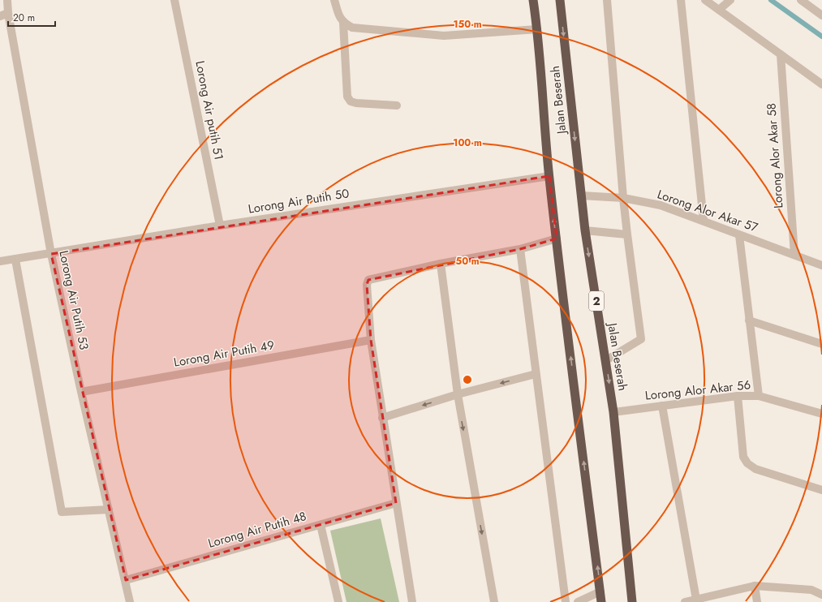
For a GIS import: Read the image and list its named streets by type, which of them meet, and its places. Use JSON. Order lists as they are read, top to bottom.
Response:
{
  "streets": {
    "highway": ["Jalan Beserah", "2"],
    "street": [
      "Lorong Air putih 51",
      "Lorong Alor Akar 58",
      "Lorong Air Putih 50",
      "Lorong Alor Akar 57",
      "Lorong Air Putih 53",
      "Lorong Air Putih 49",
      "Lorong Alor Akar 56",
      "Lorong Air Putih 48"
    ]
  },
  "crossings": [
    ["Jalan Beserah", "Lorong Air Putih 50"],
    ["Jalan Beserah", "Lorong Alor Akar 57"],
    ["Jalan Beserah", "Lorong Alor Akar 56"],
    ["Lorong Air putih 51", "Lorong Air Putih 50"],
    ["Lorong Alor Akar 58", "Lorong Alor Akar 57"],
    ["Lorong Air Putih 50", "Lorong Air Putih 53"],
    ["Lorong Air Putih 53", "Lorong Air Putih 49"],
    ["Lorong Air Putih 53", "Lorong Air Putih 48"]
  ],
  "scale_bar": "20 m",
  "rings": ["150 m", "100 m", "50 m"]
}
